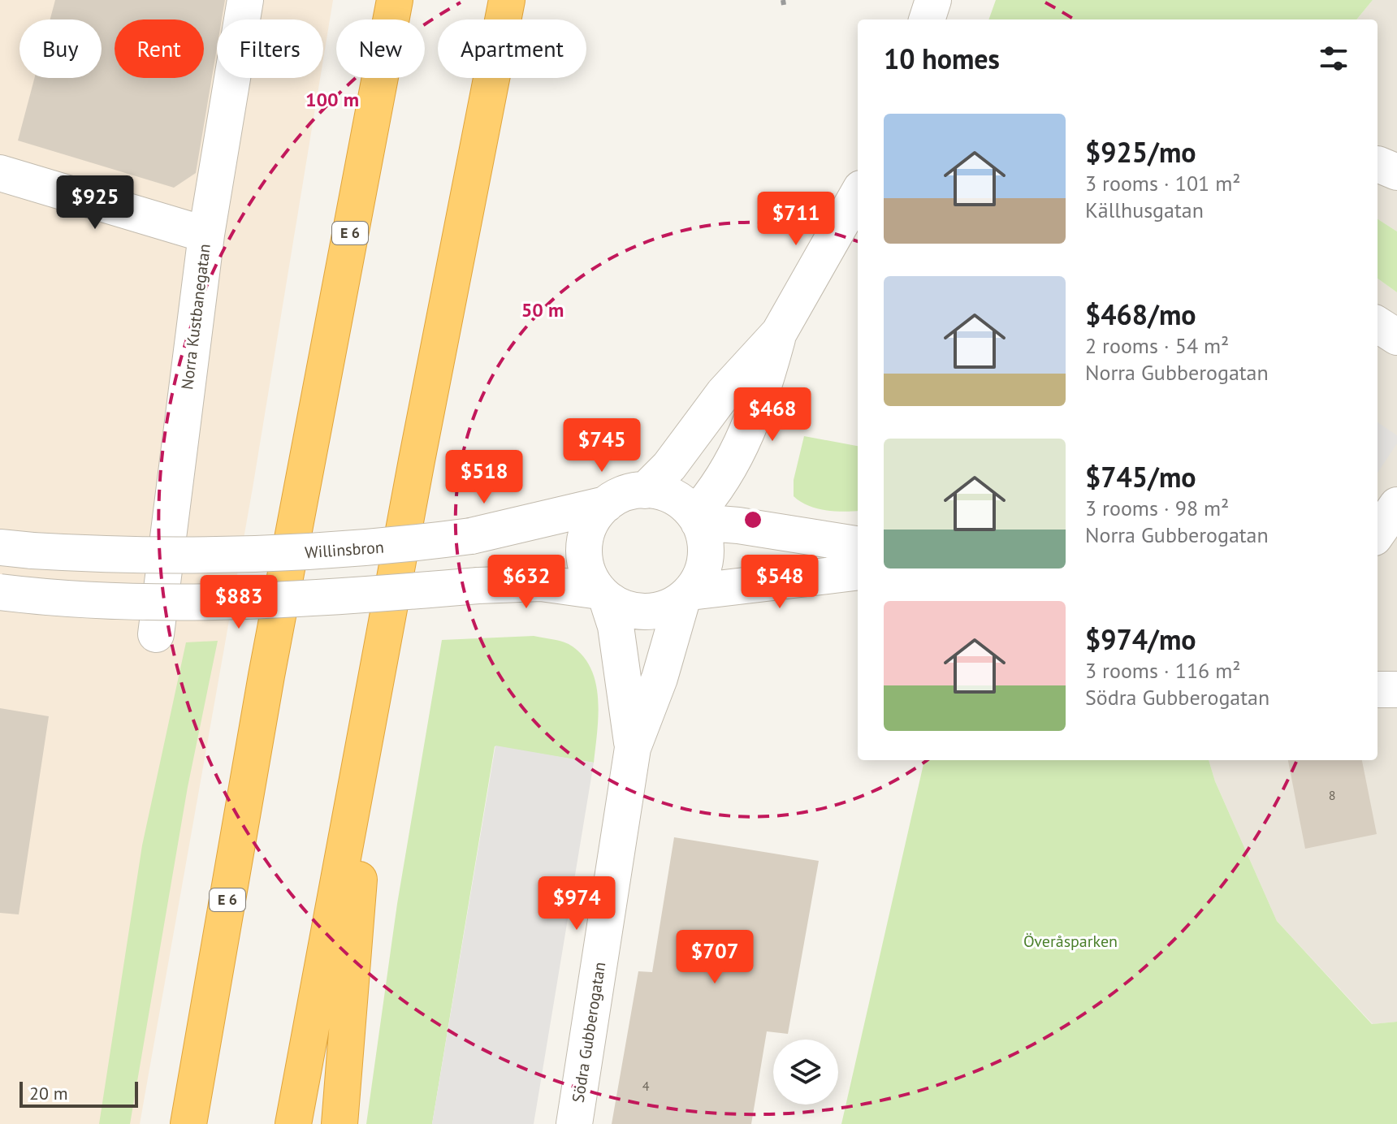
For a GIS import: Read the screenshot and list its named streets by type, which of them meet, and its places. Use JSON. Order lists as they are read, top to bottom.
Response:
{
  "streets": {
    "highway": ["E 6"],
    "street": ["Norra Kustbanegatan", "Willinsbron", "Södra Gubberogatan"]
  },
  "crossings": [
    ["Willinsbron", "Södra Gubberogatan"]
  ],
  "parks": ["Överåsparken"],
  "house_numbers": ["8", "4"],
  "scale_bar": "20 m",
  "page": {
    "chip": [
      "Buy",
      "Rent",
      "Filters",
      "New",
      "Apartment"
    ],
    "heading": "10 homes",
    "list": [
      {
        "name": "$925/mo",
        "note": "3 rooms · 101 m² · Källhusgatan"
      },
      {
        "name": "$468/mo",
        "note": "2 rooms · 54 m² · Norra Gubberogatan"
      },
      {
        "name": "$745/mo",
        "note": "3 rooms · 98 m² · Norra Gubberogatan"
      },
      {
        "name": "$974/mo",
        "note": "3 rooms · 116 m² · Södra Gubberogatan"
      }
    ],
    "price": [
      "$925",
      "$711",
      "$468",
      "$745",
      "$518",
      "$632",
      "$548",
      "$883",
      "$974",
      "$707"
    ],
    "scale": "20 m"
  },
  "rings": ["100 m", "50 m"]
}
